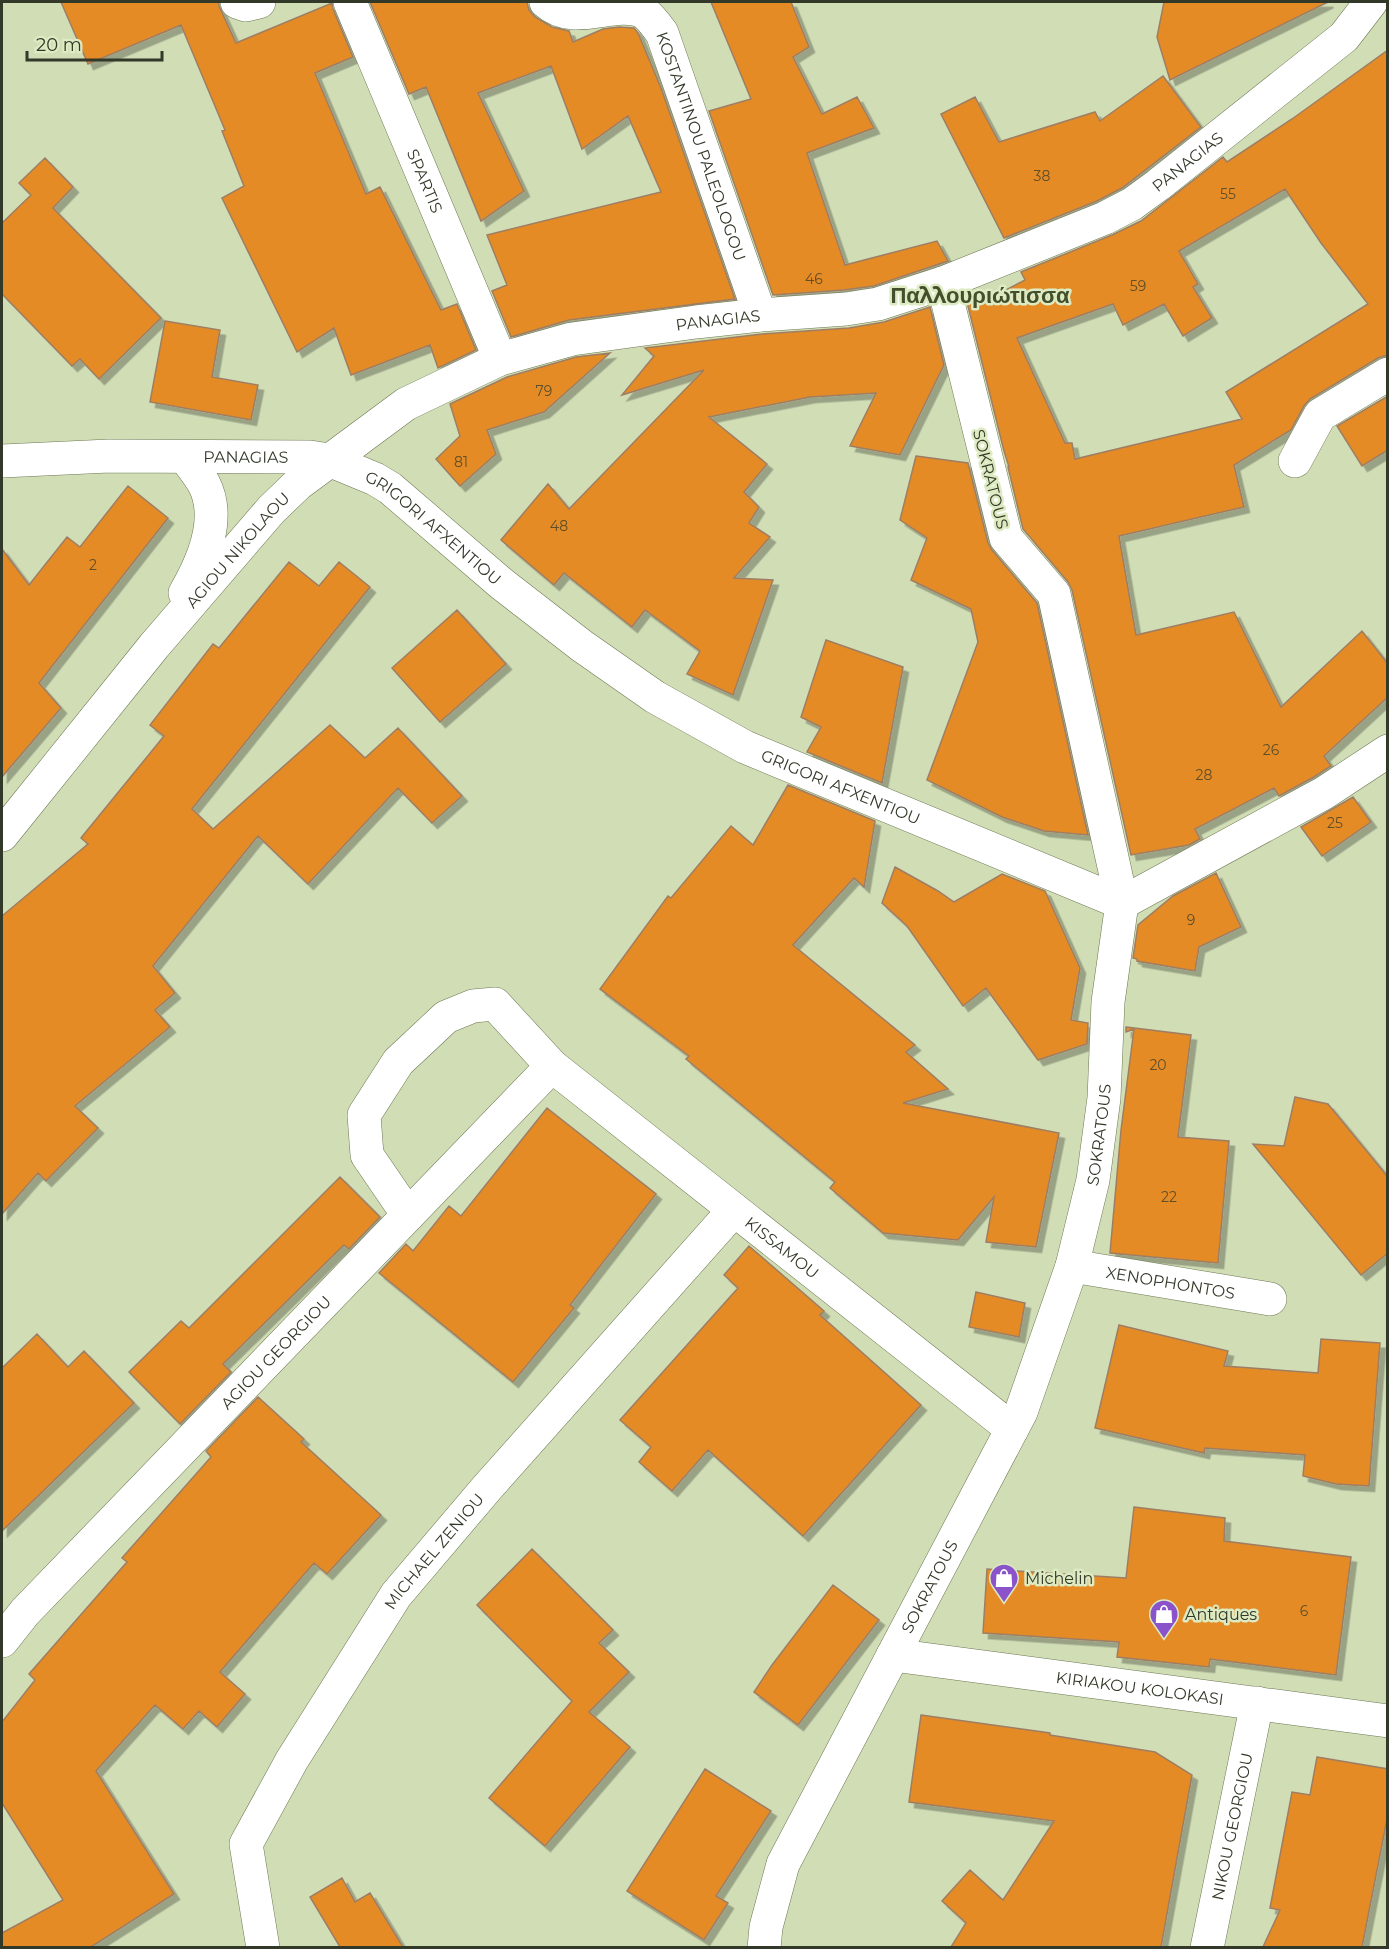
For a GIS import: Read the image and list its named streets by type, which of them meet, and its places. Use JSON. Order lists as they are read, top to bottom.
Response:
{
  "streets": {
    "street": [
      "KOSTANTINOU PALEOLOGOU",
      "PANAGIAS",
      "SPARTIS",
      "SOKRATOUS",
      "GRIGORI AFXENTIOU",
      "AGIOU NIKOLAOU",
      "KISSAMOU",
      "XENOPHONTOS",
      "AGIOU GEORGIOU",
      "MICHAEL ZENIOU",
      "KIRIAKOU KOLOKASI",
      "NIKOU GEORGIOU"
    ]
  },
  "crossings": [
    ["KOSTANTINOU PALEOLOGOU", "PANAGIAS"],
    ["PANAGIAS", "SPARTIS"],
    ["PANAGIAS", "SOKRATOUS"],
    ["PANAGIAS", "GRIGORI AFXENTIOU"],
    ["PANAGIAS", "AGIOU NIKOLAOU"],
    ["SOKRATOUS", "GRIGORI AFXENTIOU"],
    ["SOKRATOUS", "KISSAMOU"],
    ["SOKRATOUS", "XENOPHONTOS"],
    ["SOKRATOUS", "KIRIAKOU KOLOKASI"],
    ["GRIGORI AFXENTIOU", "AGIOU NIKOLAOU"],
    ["KISSAMOU", "AGIOU GEORGIOU"],
    ["KISSAMOU", "MICHAEL ZENIOU"],
    ["KIRIAKOU KOLOKASI", "NIKOU GEORGIOU"]
  ],
  "districts": ["Παλλουριώτισσα"],
  "places": {
    "shop": ["Michelin", "Antiques"]
  },
  "house_numbers": [
    "38",
    "55",
    "46",
    "59",
    "79",
    "81",
    "48",
    "2",
    "26",
    "28",
    "25",
    "9",
    "20",
    "22",
    "6"
  ],
  "scale_bar": "20 m"
}
